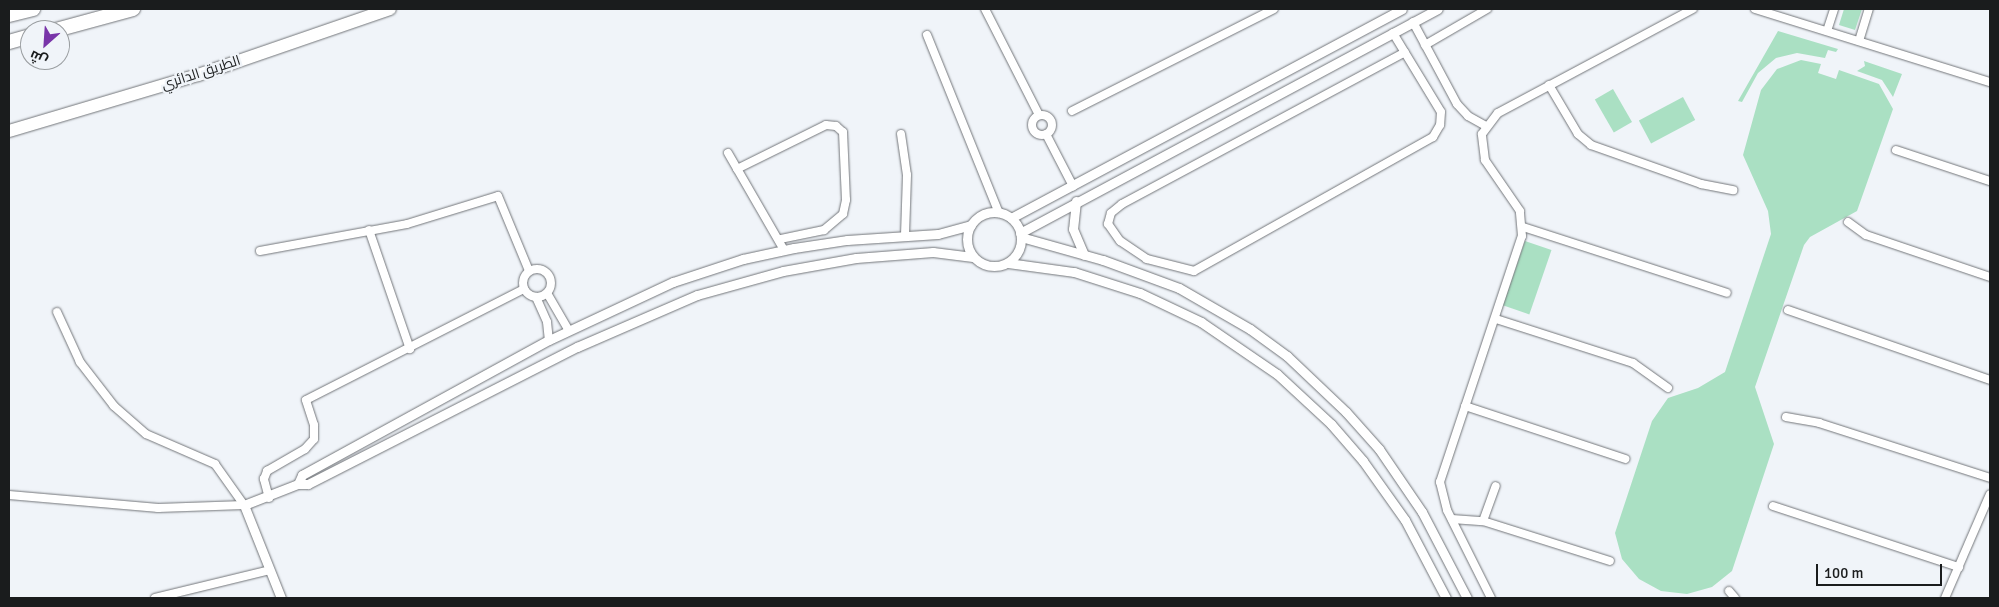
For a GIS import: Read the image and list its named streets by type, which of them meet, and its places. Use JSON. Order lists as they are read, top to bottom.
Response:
{
  "streets": {
    "highway": ["الطريق الدائري"]
  },
  "scale_bar": "100 m",
  "north": "bottom left"
}
